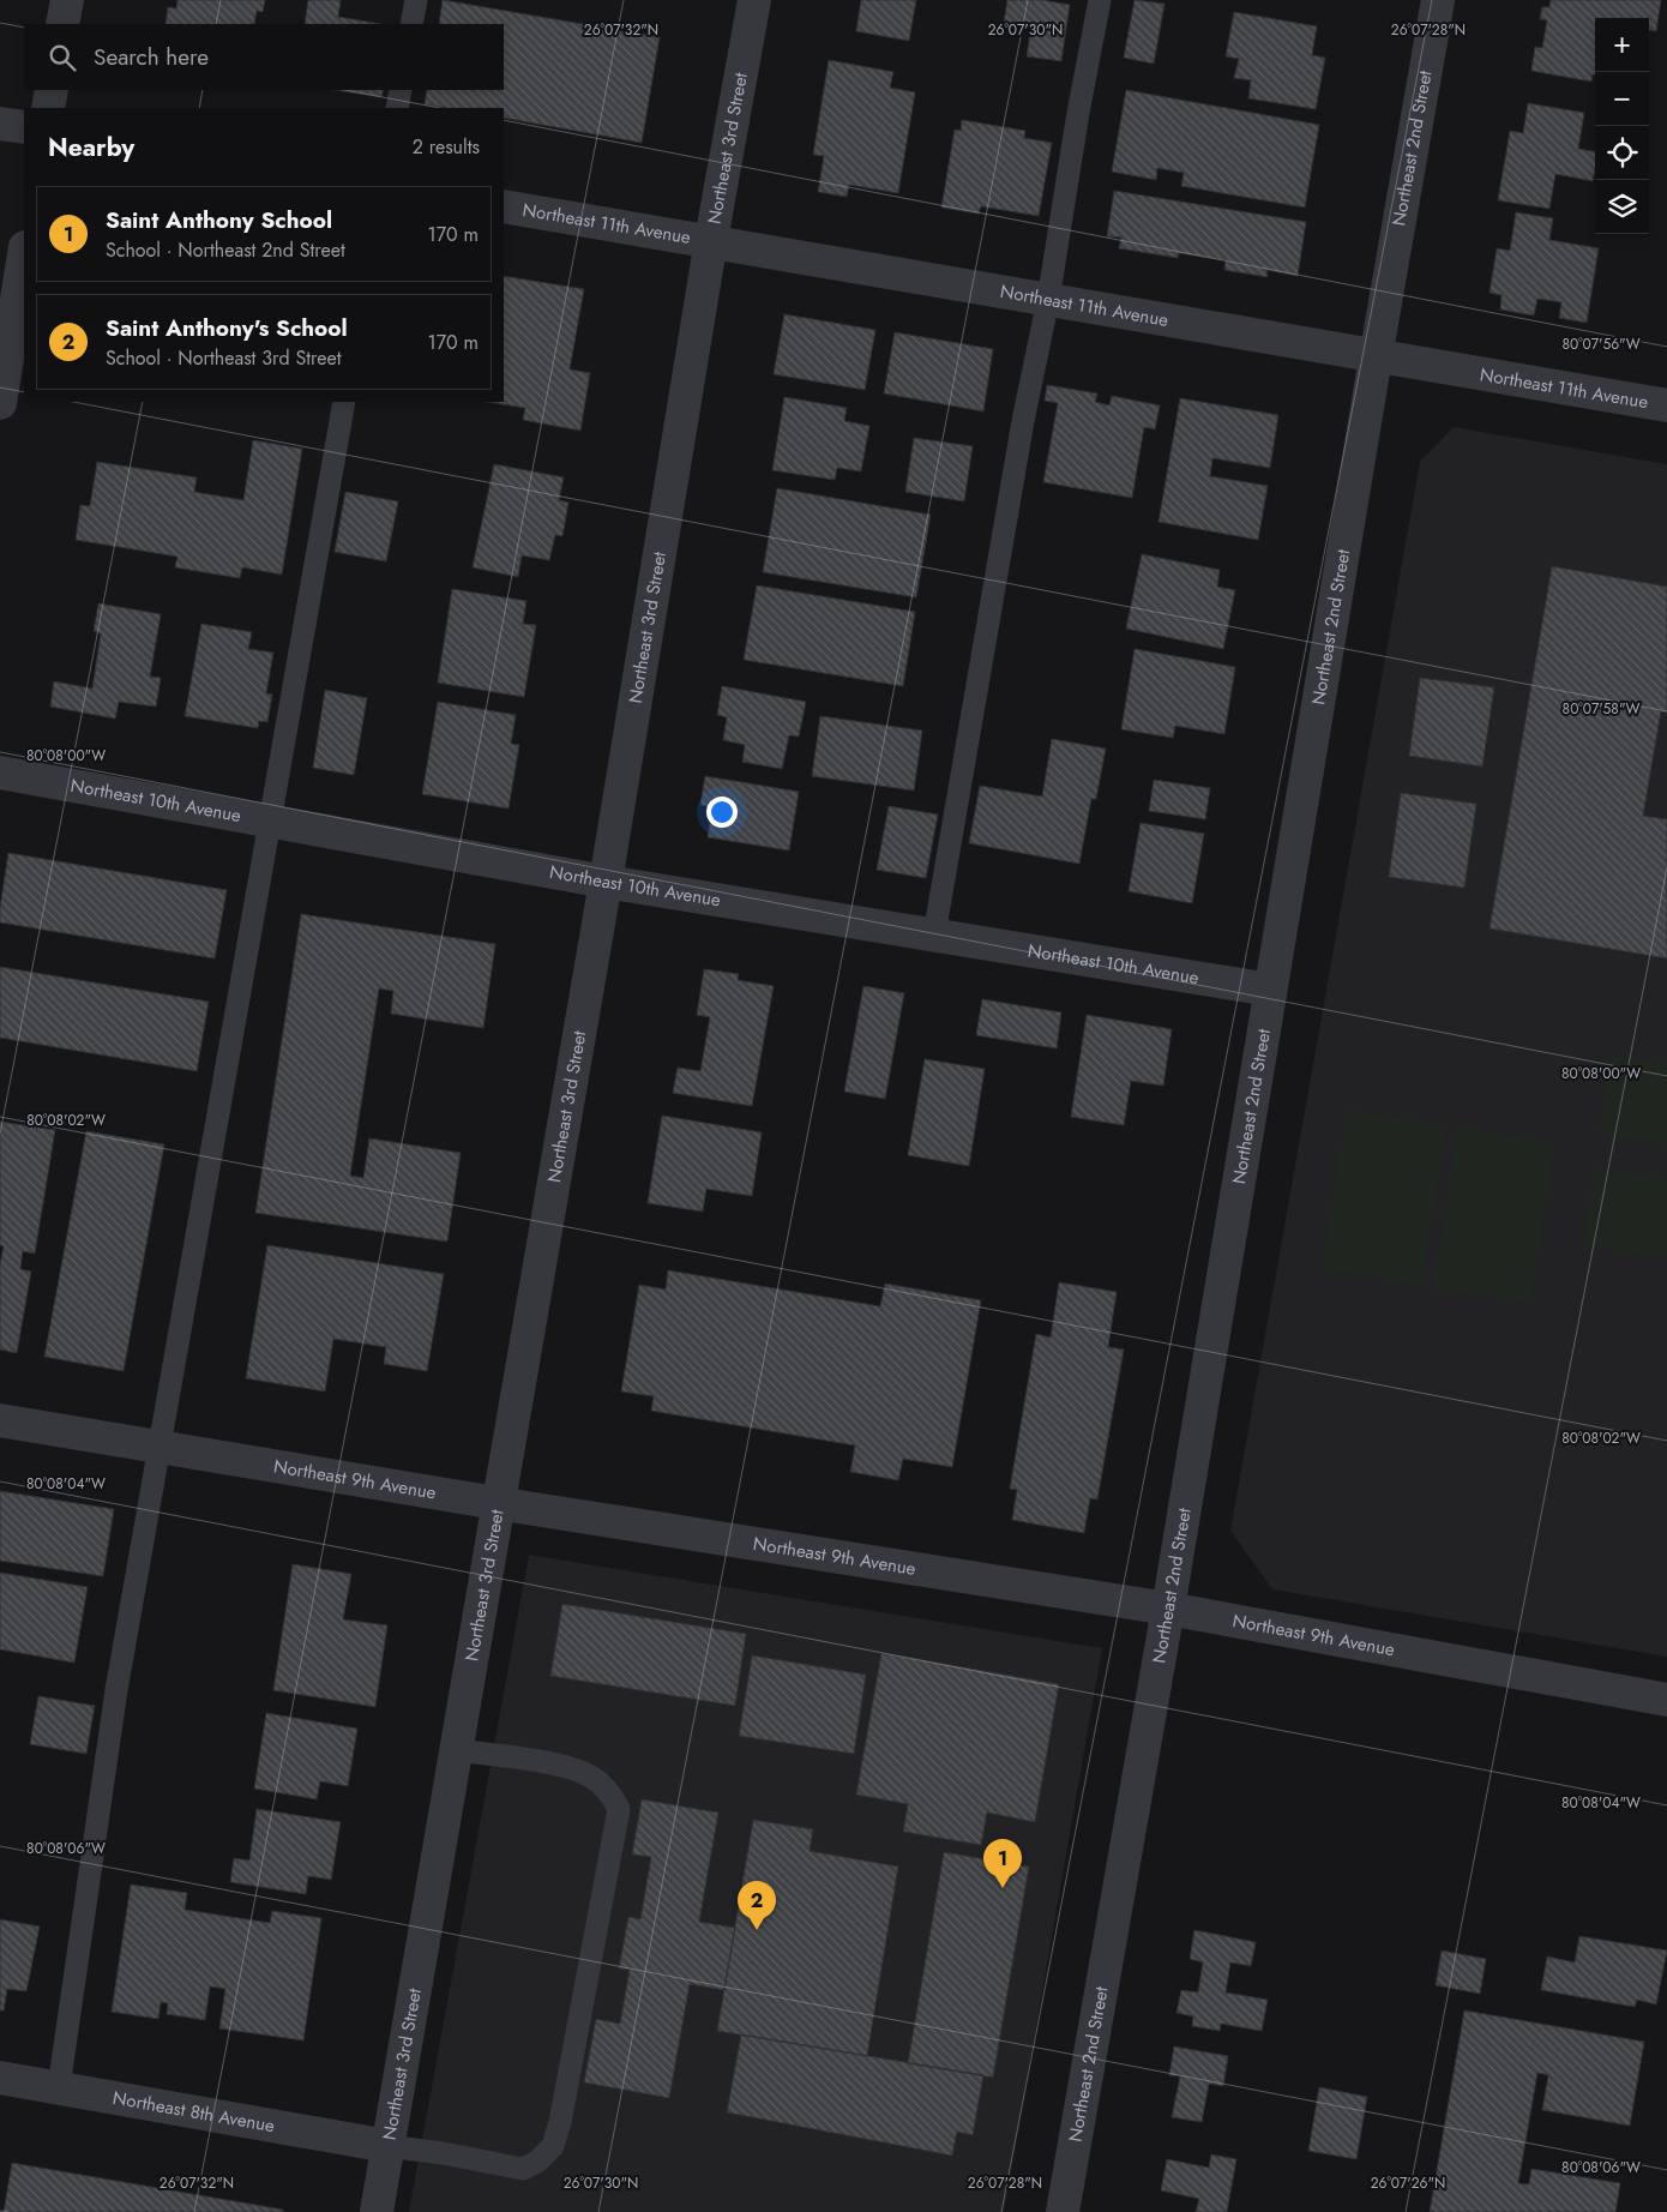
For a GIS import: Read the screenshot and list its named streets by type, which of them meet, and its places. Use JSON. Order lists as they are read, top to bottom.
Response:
{
  "streets": {
    "street": [
      "Northeast 3rd Street",
      "Northeast 2nd Street",
      "Northeast 11th Avenue",
      "Northeast 10th Avenue",
      "Northeast 9th Avenue",
      "Northeast 8th Avenue"
    ]
  },
  "crossings": [
    ["Northeast 3rd Street", "Northeast 11th Avenue"],
    ["Northeast 3rd Street", "Northeast 10th Avenue"],
    ["Northeast 3rd Street", "Northeast 9th Avenue"],
    ["Northeast 3rd Street", "Northeast 8th Avenue"],
    ["Northeast 2nd Street", "Northeast 11th Avenue"],
    ["Northeast 2nd Street", "Northeast 10th Avenue"],
    ["Northeast 2nd Street", "Northeast 9th Avenue"]
  ],
  "page": {
    "map_buttons": ["+", "−"],
    "search": "Search here",
    "heading": ["Nearby", "2 results"],
    "list": [
      {
        "mark": "1",
        "name": "Saint Anthony School",
        "note": "School · Northeast 2nd Street",
        "value": "170 m"
      },
      {
        "mark": "2",
        "name": "Saint Anthony's School",
        "note": "School · Northeast 3rd Street",
        "value": "170 m"
      }
    ],
    "pins": ["1", "2"]
  },
  "coordinates": [
    "26°07'32\"N",
    "26°07'30\"N",
    "26°07'28\"N",
    "80°07'56\"W",
    "80°07'58\"W",
    "80°08'00\"W",
    "80°08'02\"W",
    "80°08'04\"W",
    "80°08'06\"W",
    "26°07'26\"N"
  ]
}
